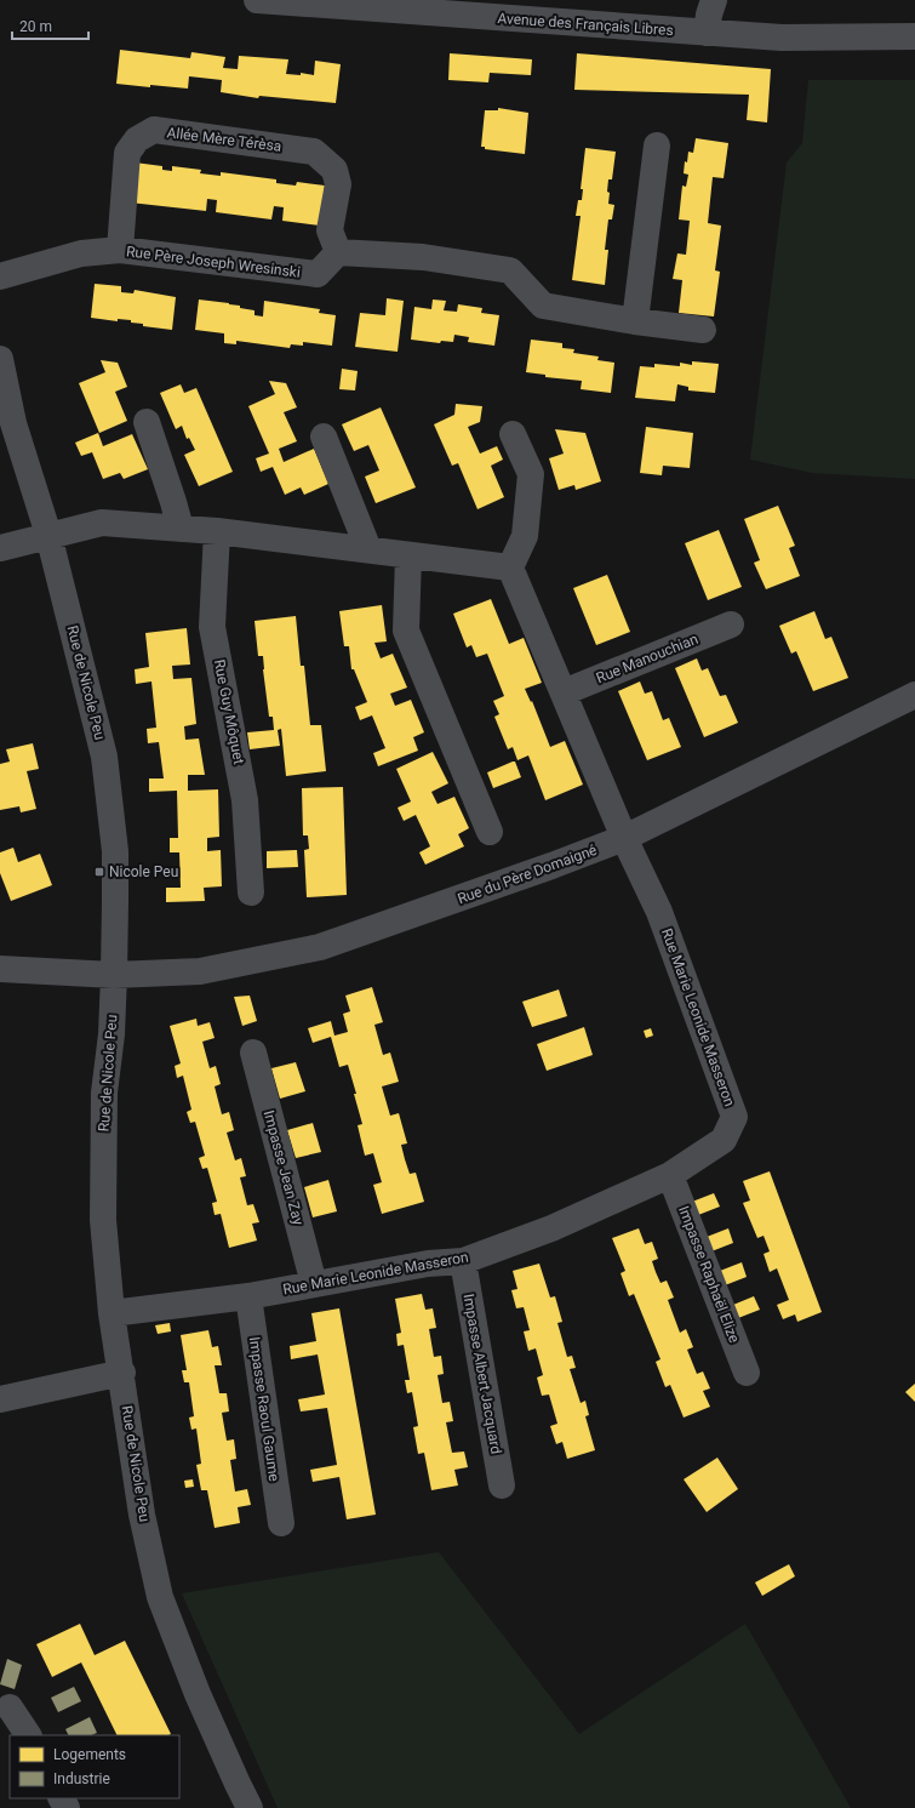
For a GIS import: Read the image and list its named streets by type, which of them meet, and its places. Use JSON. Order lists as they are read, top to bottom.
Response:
{
  "streets": {
    "street": [
      "Avenue des Français Libres",
      "Allée Mère Térèsa",
      "Rue Père Joseph Wresinski",
      "Rue Manouchian",
      "Rue de Nicole Peu",
      "Rue Guy Môquet",
      "Rue du Père Domaigné",
      "Rue Marie Leonide Masseron",
      "Impasse Jean Zay",
      "Impasse Raphaël Elize",
      "Impasse Albert Jacquard",
      "Impasse Raoul Gaume"
    ]
  },
  "crossings": [
    ["Allée Mère Térèsa", "Rue Père Joseph Wresinski"],
    ["Rue de Nicole Peu", "Rue du Père Domaigné"],
    ["Rue de Nicole Peu", "Rue Marie Leonide Masseron"],
    ["Rue du Père Domaigné", "Rue Marie Leonide Masseron"],
    ["Rue Marie Leonide Masseron", "Impasse Jean Zay"],
    ["Rue Marie Leonide Masseron", "Impasse Raphaël Elize"],
    ["Rue Marie Leonide Masseron", "Impasse Albert Jacquard"],
    ["Rue Marie Leonide Masseron", "Impasse Raoul Gaume"]
  ],
  "places": {
    "transit": ["Nicole Peu"]
  },
  "legend": ["Logements", "Industrie"],
  "scale_bar": "20 m"
}
